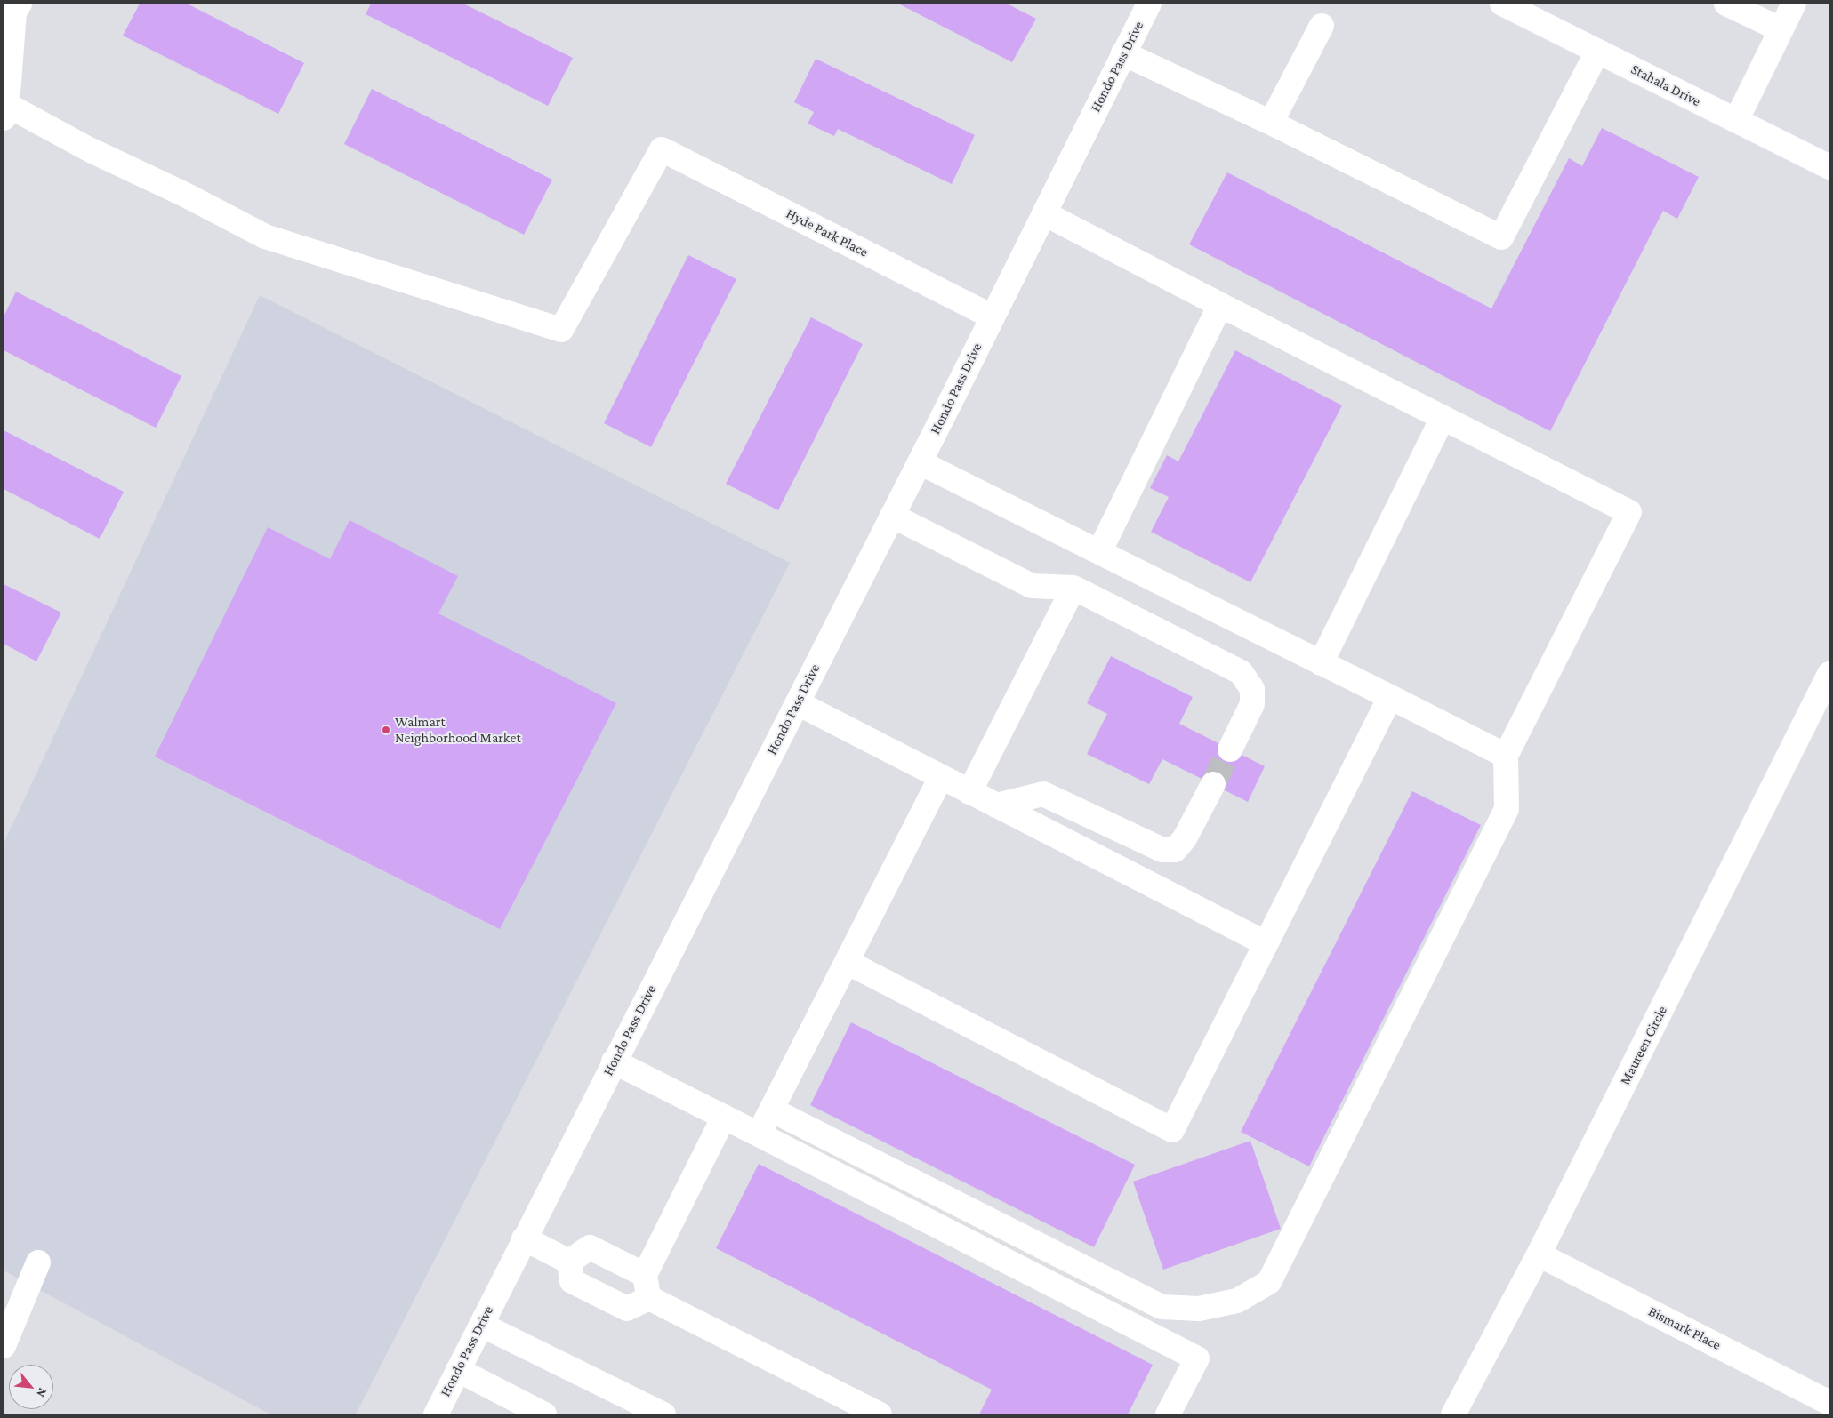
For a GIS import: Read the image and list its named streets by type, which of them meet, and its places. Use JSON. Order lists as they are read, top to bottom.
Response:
{
  "streets": {
    "street": [
      "Hondo Pass Drive",
      "Stahala Drive",
      "Hyde Park Place",
      "Maureen Circle",
      "Bismark Place"
    ]
  },
  "crossings": [
    ["Hondo Pass Drive", "Hyde Park Place"],
    ["Maureen Circle", "Bismark Place"]
  ],
  "places": ["Walmart Neighborhood Market"],
  "north": "bottom right"
}
